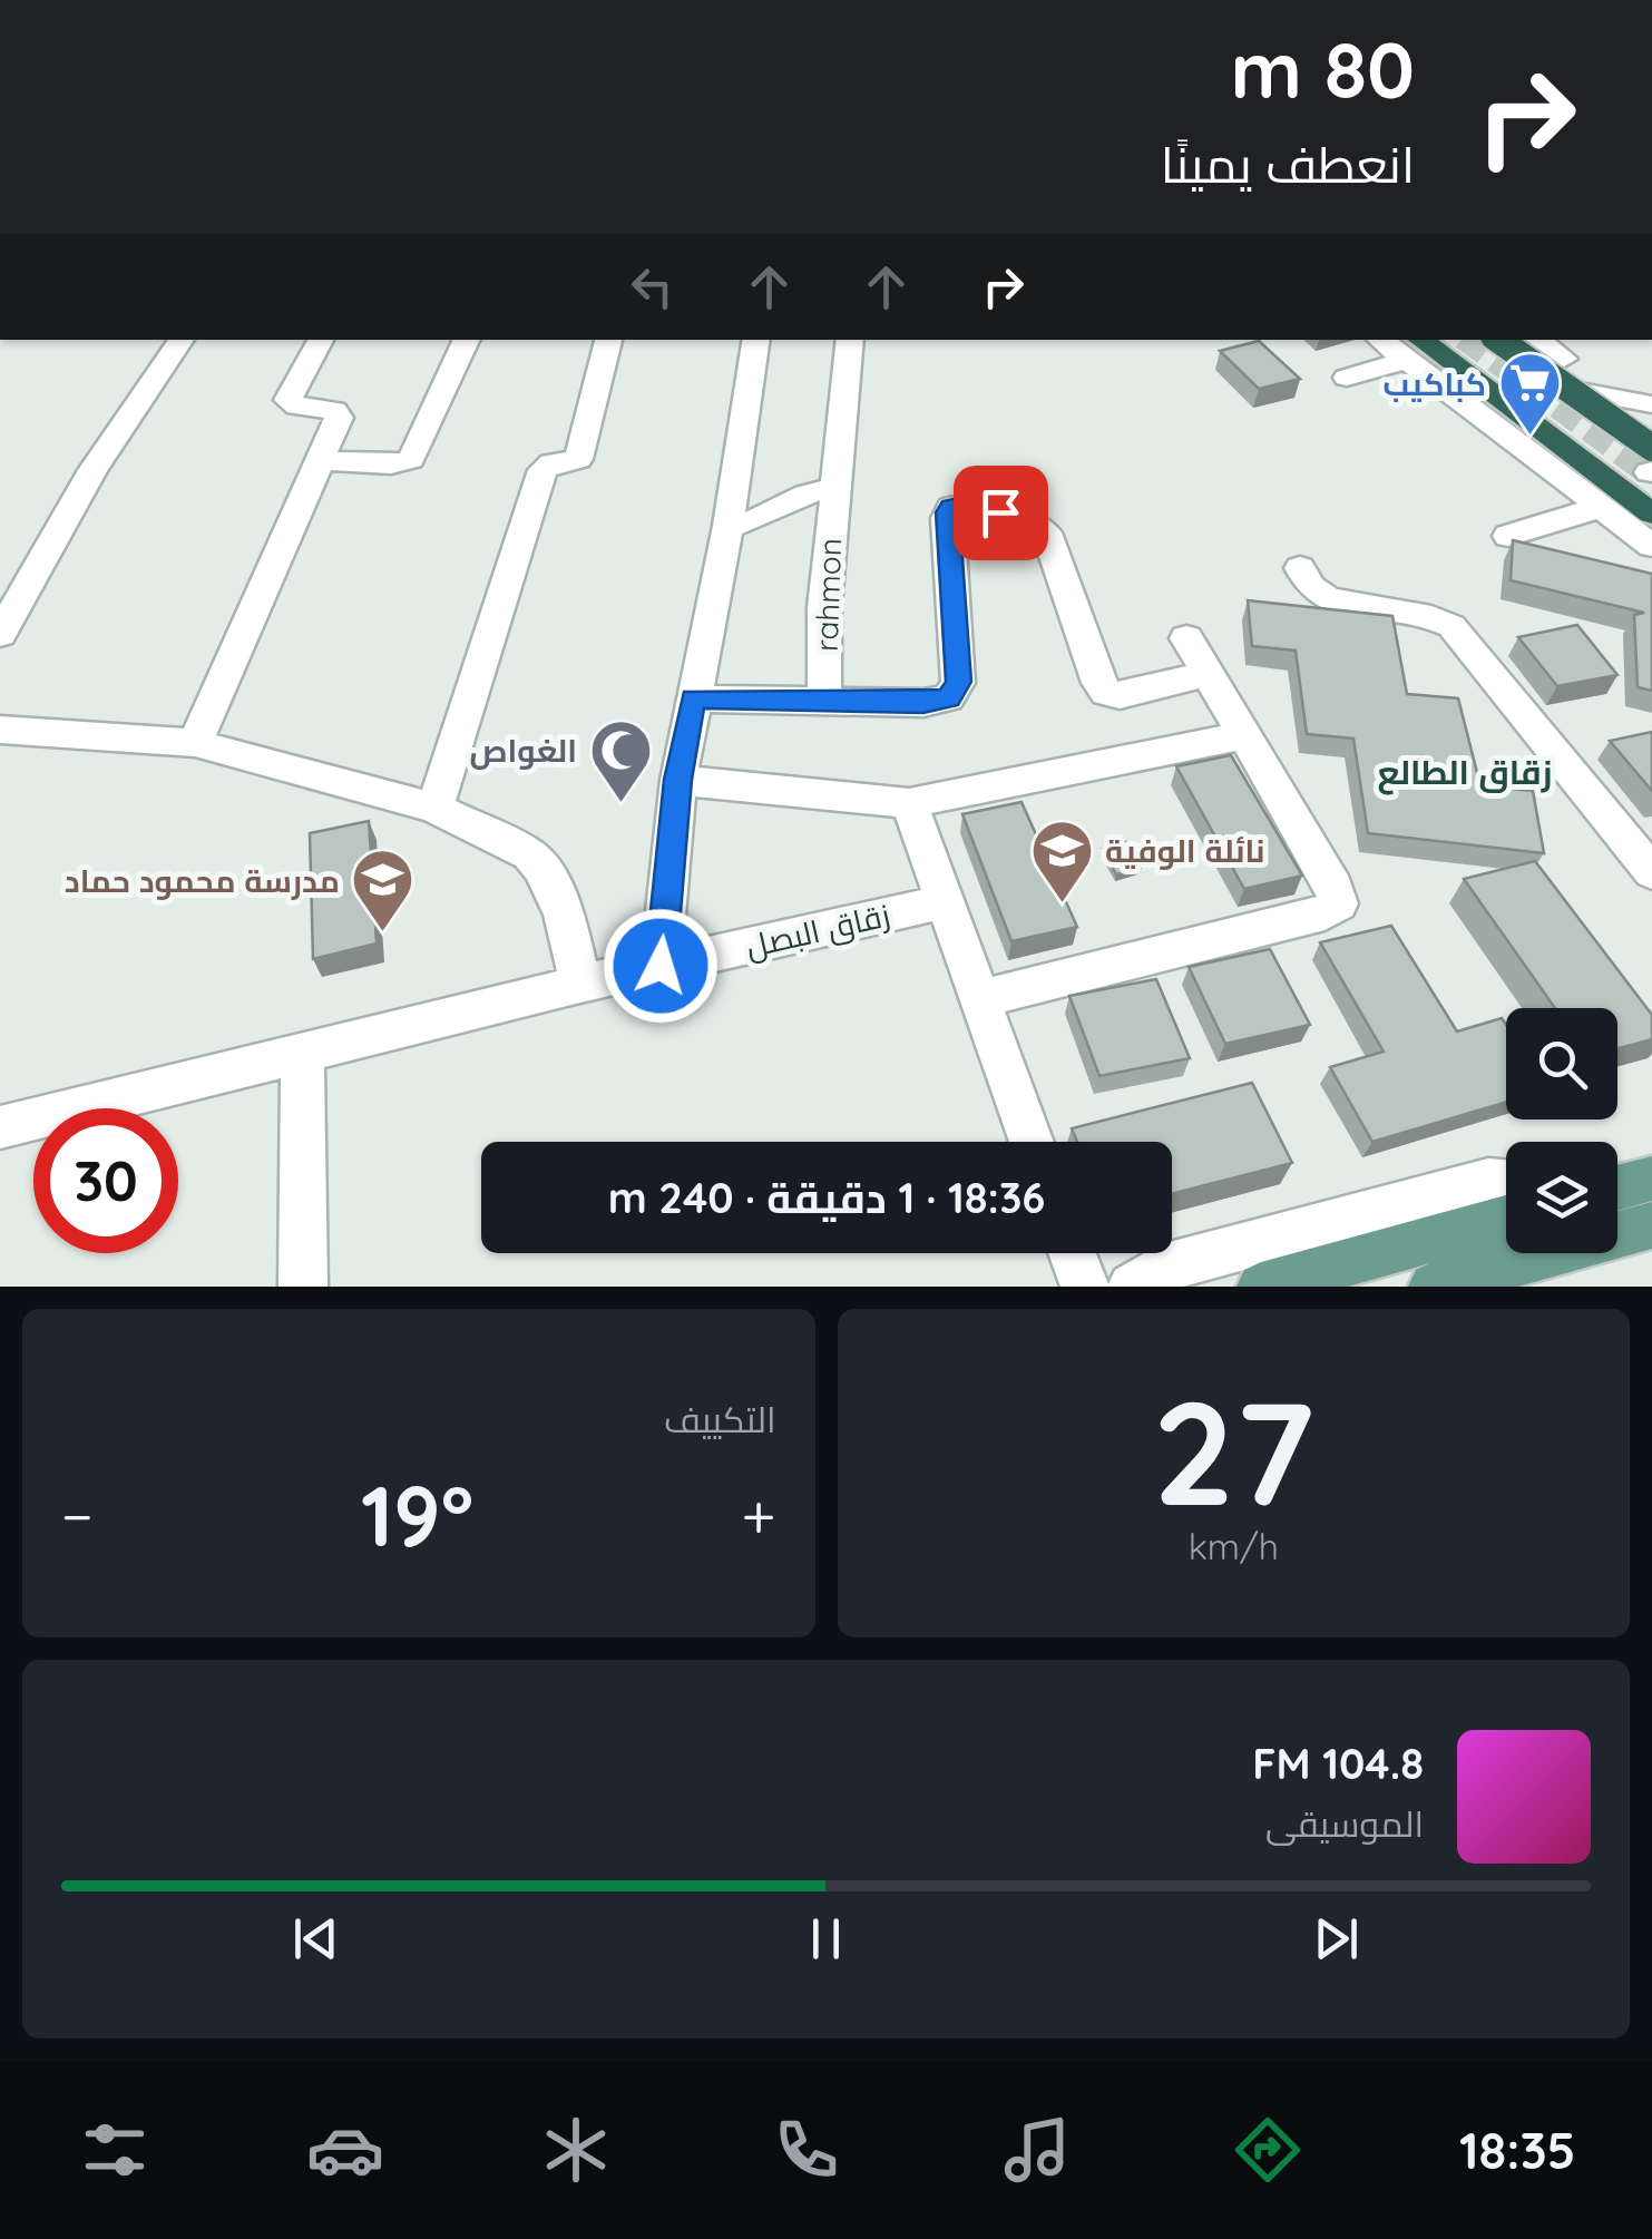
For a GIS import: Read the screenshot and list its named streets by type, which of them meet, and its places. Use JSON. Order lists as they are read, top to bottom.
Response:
{
  "streets": {
    "street": ["rahmon", "زقاق البصل"]
  },
  "districts": ["زقاق الطالع"],
  "places": {
    "supermarket": ["كباكيب"],
    "mosque": ["الغواص"],
    "school or university": ["نائلة الوفية", "مدرسة محمود حماد"]
  },
  "page": {
    "turn": ["80 m", "انعطف يمينًا"],
    "limit": "30",
    "trip": "18:36 · 1 دقيقة · 240 m",
    "tile": [
      ["27", "km/h"],
      "التكييف"
    ],
    "heat": ["−", "19°", "+"],
    "song": ["104.8 FM", "الموسيقى"],
    "tabs": "18:35"
  }
}
